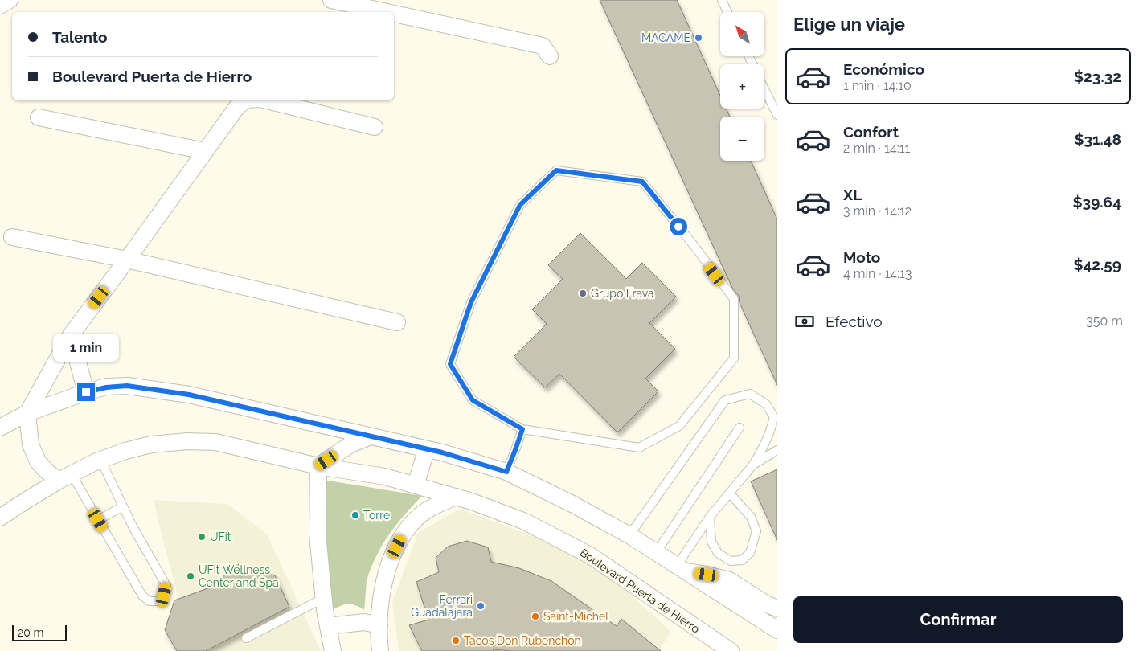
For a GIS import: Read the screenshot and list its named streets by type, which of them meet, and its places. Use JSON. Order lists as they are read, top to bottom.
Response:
{
  "streets": {
    "street": ["Boulevard Puerta de Hierro"]
  },
  "places": [
    "MACAME",
    "Grupo Frava",
    "Torre",
    "UFit",
    "UFit Wellness Center and Spa",
    "Ferrari Guadalajara",
    "Saint-Michel",
    "Tacos Don Rubenchón"
  ],
  "scale_bar": "20 m",
  "north": "top left",
  "page": {
    "heading": "Elige un viaje",
    "map_buttons": ["+", "−"],
    "banner": ["Talento", "Boulevard Puerta de Hierro"],
    "list": [
      {
        "name": "Económico",
        "note": "1 min · 14:10",
        "value": "$23.32"
      },
      {
        "name": "Confort",
        "note": "2 min · 14:11",
        "value": "$31.48"
      },
      {
        "name": "XL",
        "note": "3 min · 14:12",
        "value": "$39.64"
      },
      {
        "name": "Moto",
        "note": "4 min · 14:13",
        "value": "$42.59"
      }
    ],
    "pay": ["Efectivo", "350 m"],
    "bubble": "1 min",
    "buttons": "Confirmar",
    "scale": "20 m"
  }
}
